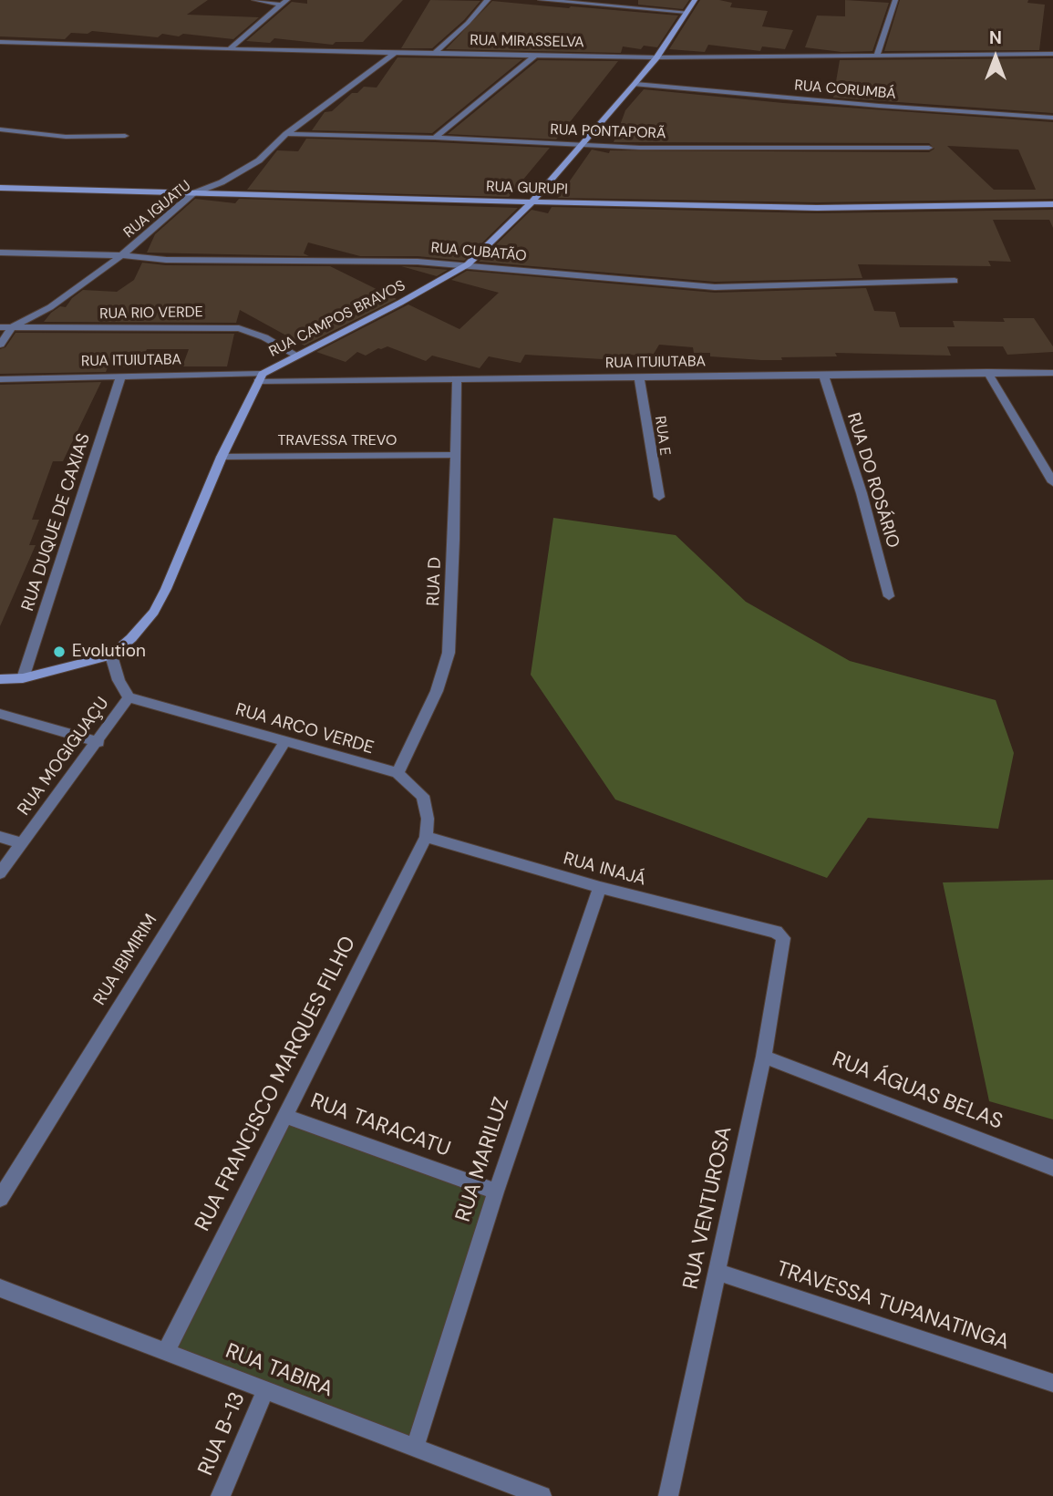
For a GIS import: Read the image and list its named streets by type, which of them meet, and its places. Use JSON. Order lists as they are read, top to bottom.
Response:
{
  "streets": {
    "street": [
      "RUA MIRASSELVA",
      "RUA CORUMBÁ",
      "RUA PONTAPORÃ",
      "RUA GURUPI",
      "RUA IGUATU",
      "RUA CUBATÃO",
      "RUA RIO VERDE",
      "RUA CAMPOS BRAVOS",
      "RUA ITUIUTABA",
      "RUA E",
      "TRAVESSA TREVO",
      "RUA DO ROSÁRIO",
      "RUA DUQUE DE CAXIAS",
      "RUA D",
      "RUA ARCO VERDE",
      "RUA MOGIGUAÇU",
      "RUA INAJÁ",
      "RUA IBIMIRIM",
      "RUA FRANCISCO MARQUES FILHO",
      "RUA ÁGUAS BELAS",
      "RUA TARACATU",
      "RUA MARILUZ",
      "RUA VENTUROSA",
      "TRAVESSA TUPANATINGA",
      "RUA TABIRA",
      "RUA B-13"
    ]
  },
  "crossings": [
    ["RUA MIRASSELVA", "RUA IGUATU"],
    ["RUA MIRASSELVA", "RUA CAMPOS BRAVOS"],
    ["RUA CORUMBÁ", "RUA CAMPOS BRAVOS"],
    ["RUA PONTAPORÃ", "RUA IGUATU"],
    ["RUA PONTAPORÃ", "RUA CAMPOS BRAVOS"],
    ["RUA GURUPI", "RUA IGUATU"],
    ["RUA GURUPI", "RUA CAMPOS BRAVOS"],
    ["RUA IGUATU", "RUA CUBATÃO"],
    ["RUA IGUATU", "RUA RIO VERDE"],
    ["RUA CUBATÃO", "RUA CAMPOS BRAVOS"],
    ["RUA RIO VERDE", "RUA CAMPOS BRAVOS"],
    ["RUA CAMPOS BRAVOS", "RUA ITUIUTABA"],
    ["RUA CAMPOS BRAVOS", "TRAVESSA TREVO"],
    ["RUA CAMPOS BRAVOS", "RUA DUQUE DE CAXIAS"],
    ["RUA CAMPOS BRAVOS", "RUA MOGIGUAÇU"],
    ["RUA ITUIUTABA", "RUA E"],
    ["RUA ITUIUTABA", "RUA DO ROSÁRIO"],
    ["RUA ITUIUTABA", "RUA DUQUE DE CAXIAS"],
    ["RUA ITUIUTABA", "RUA D"],
    ["TRAVESSA TREVO", "RUA D"],
    ["RUA D", "RUA ARCO VERDE"],
    ["RUA ARCO VERDE", "RUA MOGIGUAÇU"],
    ["RUA ARCO VERDE", "RUA INAJÁ"],
    ["RUA ARCO VERDE", "RUA IBIMIRIM"],
    ["RUA ARCO VERDE", "RUA FRANCISCO MARQUES FILHO"],
    ["RUA INAJÁ", "RUA FRANCISCO MARQUES FILHO"],
    ["RUA INAJÁ", "RUA MARILUZ"],
    ["RUA INAJÁ", "RUA VENTUROSA"],
    ["RUA FRANCISCO MARQUES FILHO", "RUA TARACATU"],
    ["RUA FRANCISCO MARQUES FILHO", "RUA TABIRA"],
    ["RUA ÁGUAS BELAS", "RUA VENTUROSA"],
    ["RUA TARACATU", "RUA MARILUZ"],
    ["RUA MARILUZ", "RUA TABIRA"],
    ["RUA VENTUROSA", "TRAVESSA TUPANATINGA"],
    ["RUA TABIRA", "RUA B-13"]
  ],
  "places": ["Evolution"],
  "north": "top"
}
